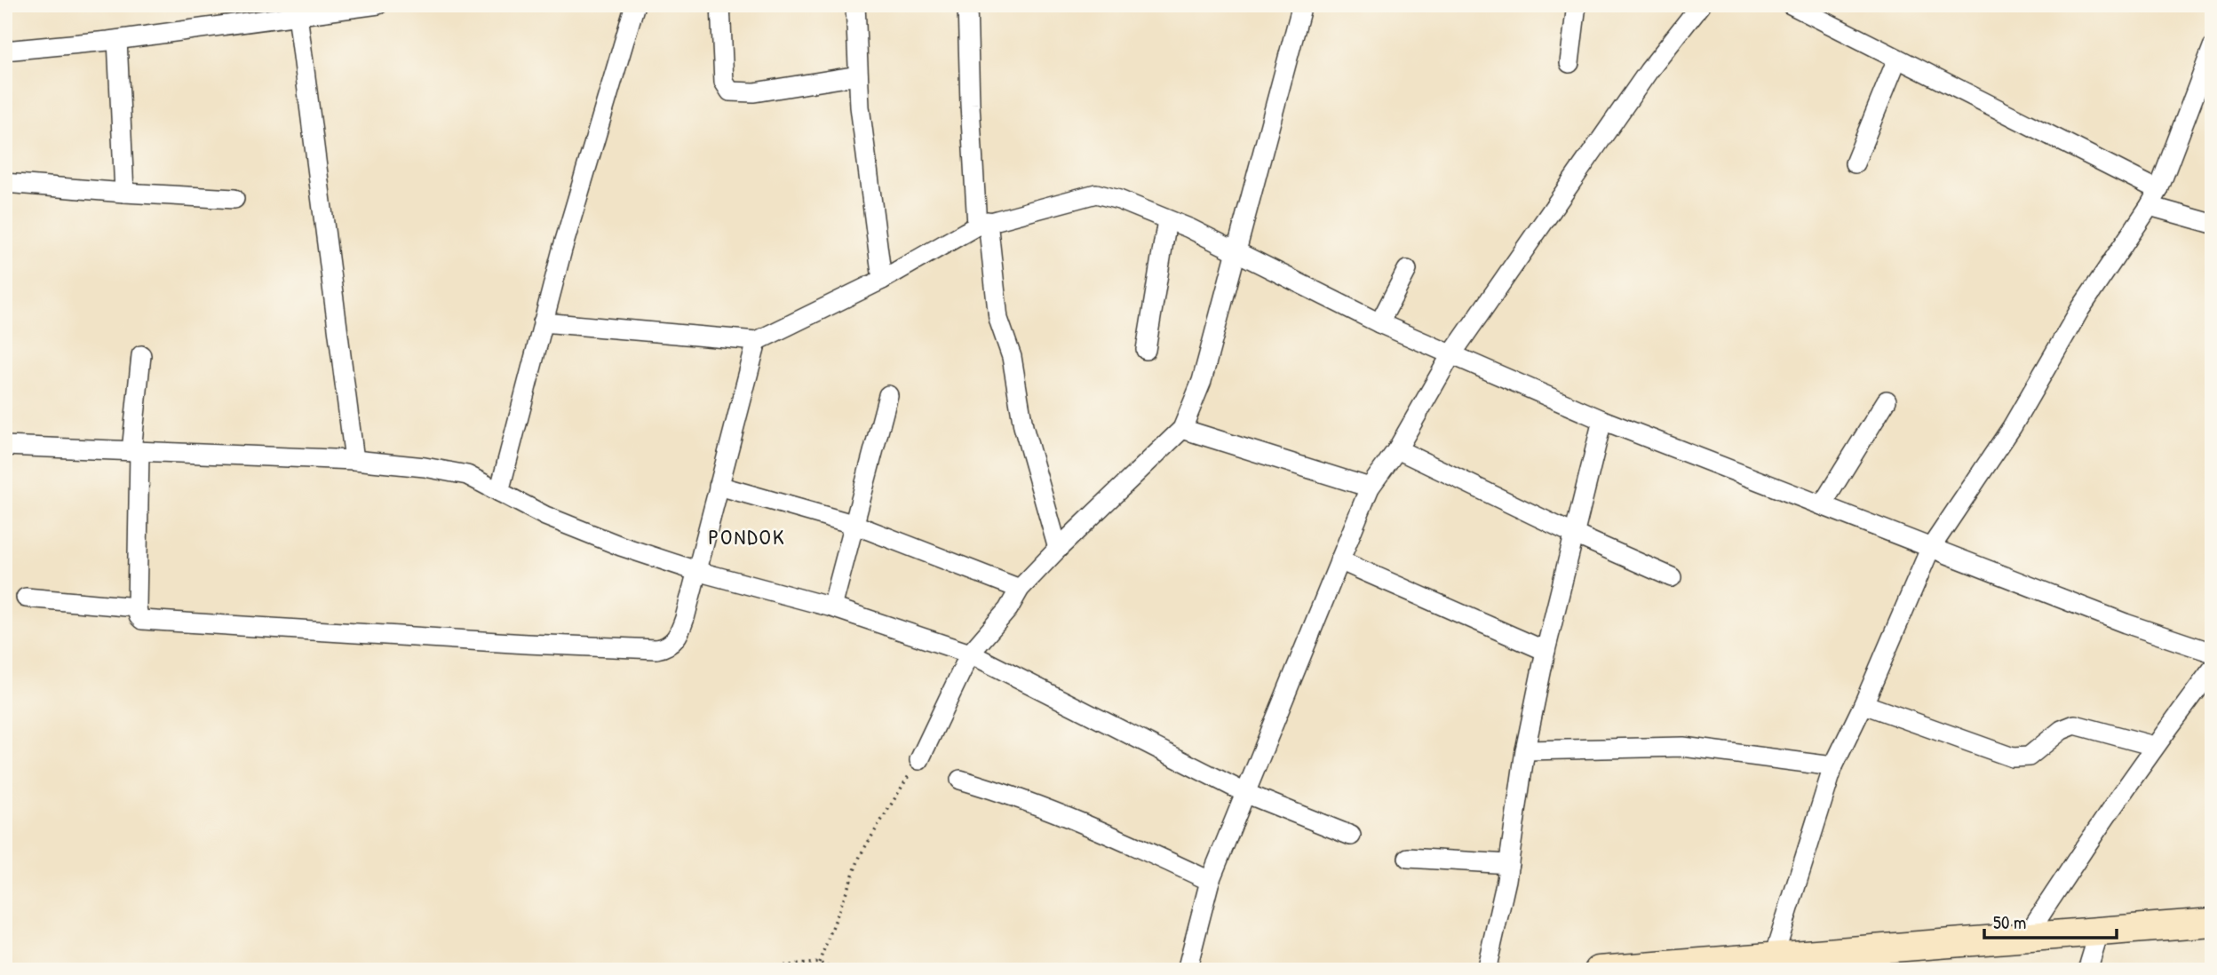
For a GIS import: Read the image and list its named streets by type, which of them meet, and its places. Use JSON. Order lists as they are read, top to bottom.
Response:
{
  "districts": ["PONDOK"],
  "scale_bar": "50 m"
}
